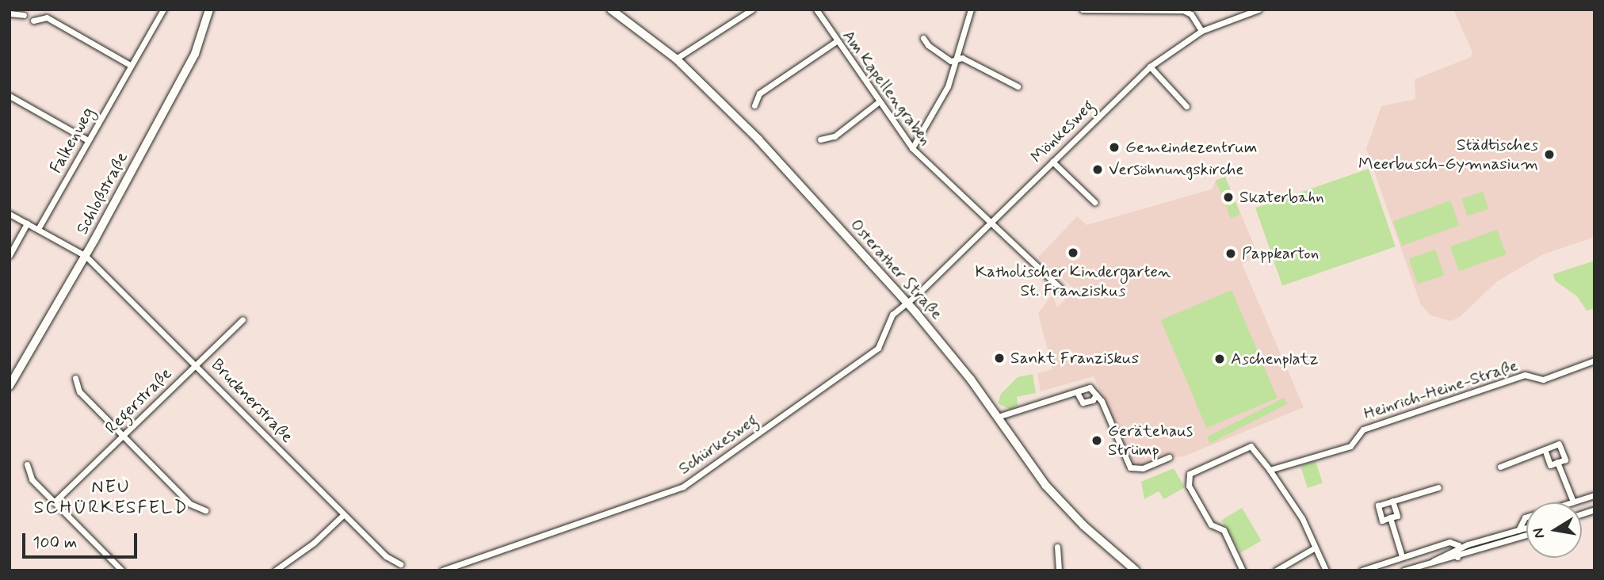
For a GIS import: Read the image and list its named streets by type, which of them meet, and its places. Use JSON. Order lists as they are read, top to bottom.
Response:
{
  "streets": {
    "main road": ["Schloßstraße", "Osterather Straße"],
    "street": [
      "Am Kapellengraben",
      "Mönkesweg",
      "Falkenweg",
      "Heinrich-Heine-Straße",
      "Regerstraße",
      "Brucknerstraße",
      "Schürkesweg"
    ]
  },
  "crossings": [
    ["Am Kapellengraben", "Mönkesweg"],
    ["Mönkesweg", "Osterather Straße"],
    ["Mönkesweg", "Schürkesweg"],
    ["Falkenweg", "Brucknerstraße"],
    ["Schloßstraße", "Brucknerstraße"],
    ["Osterather Straße", "Schürkesweg"],
    ["Regerstraße", "Brucknerstraße"]
  ],
  "districts": ["NEU SCHÜRKESFELD"],
  "places": [
    "Gemeindezentrum",
    "Städtisches Meerbusch-Gymnasium",
    "Versöhnungskirche",
    "Skaterbahn",
    "Katholischer Kindergarten St. Franziskus",
    "Pappkarton",
    "Sankt Franziskus",
    "Aschenplatz",
    "Gerätehaus Strümp"
  ],
  "scale_bar": "100 m",
  "north": "left"
}
